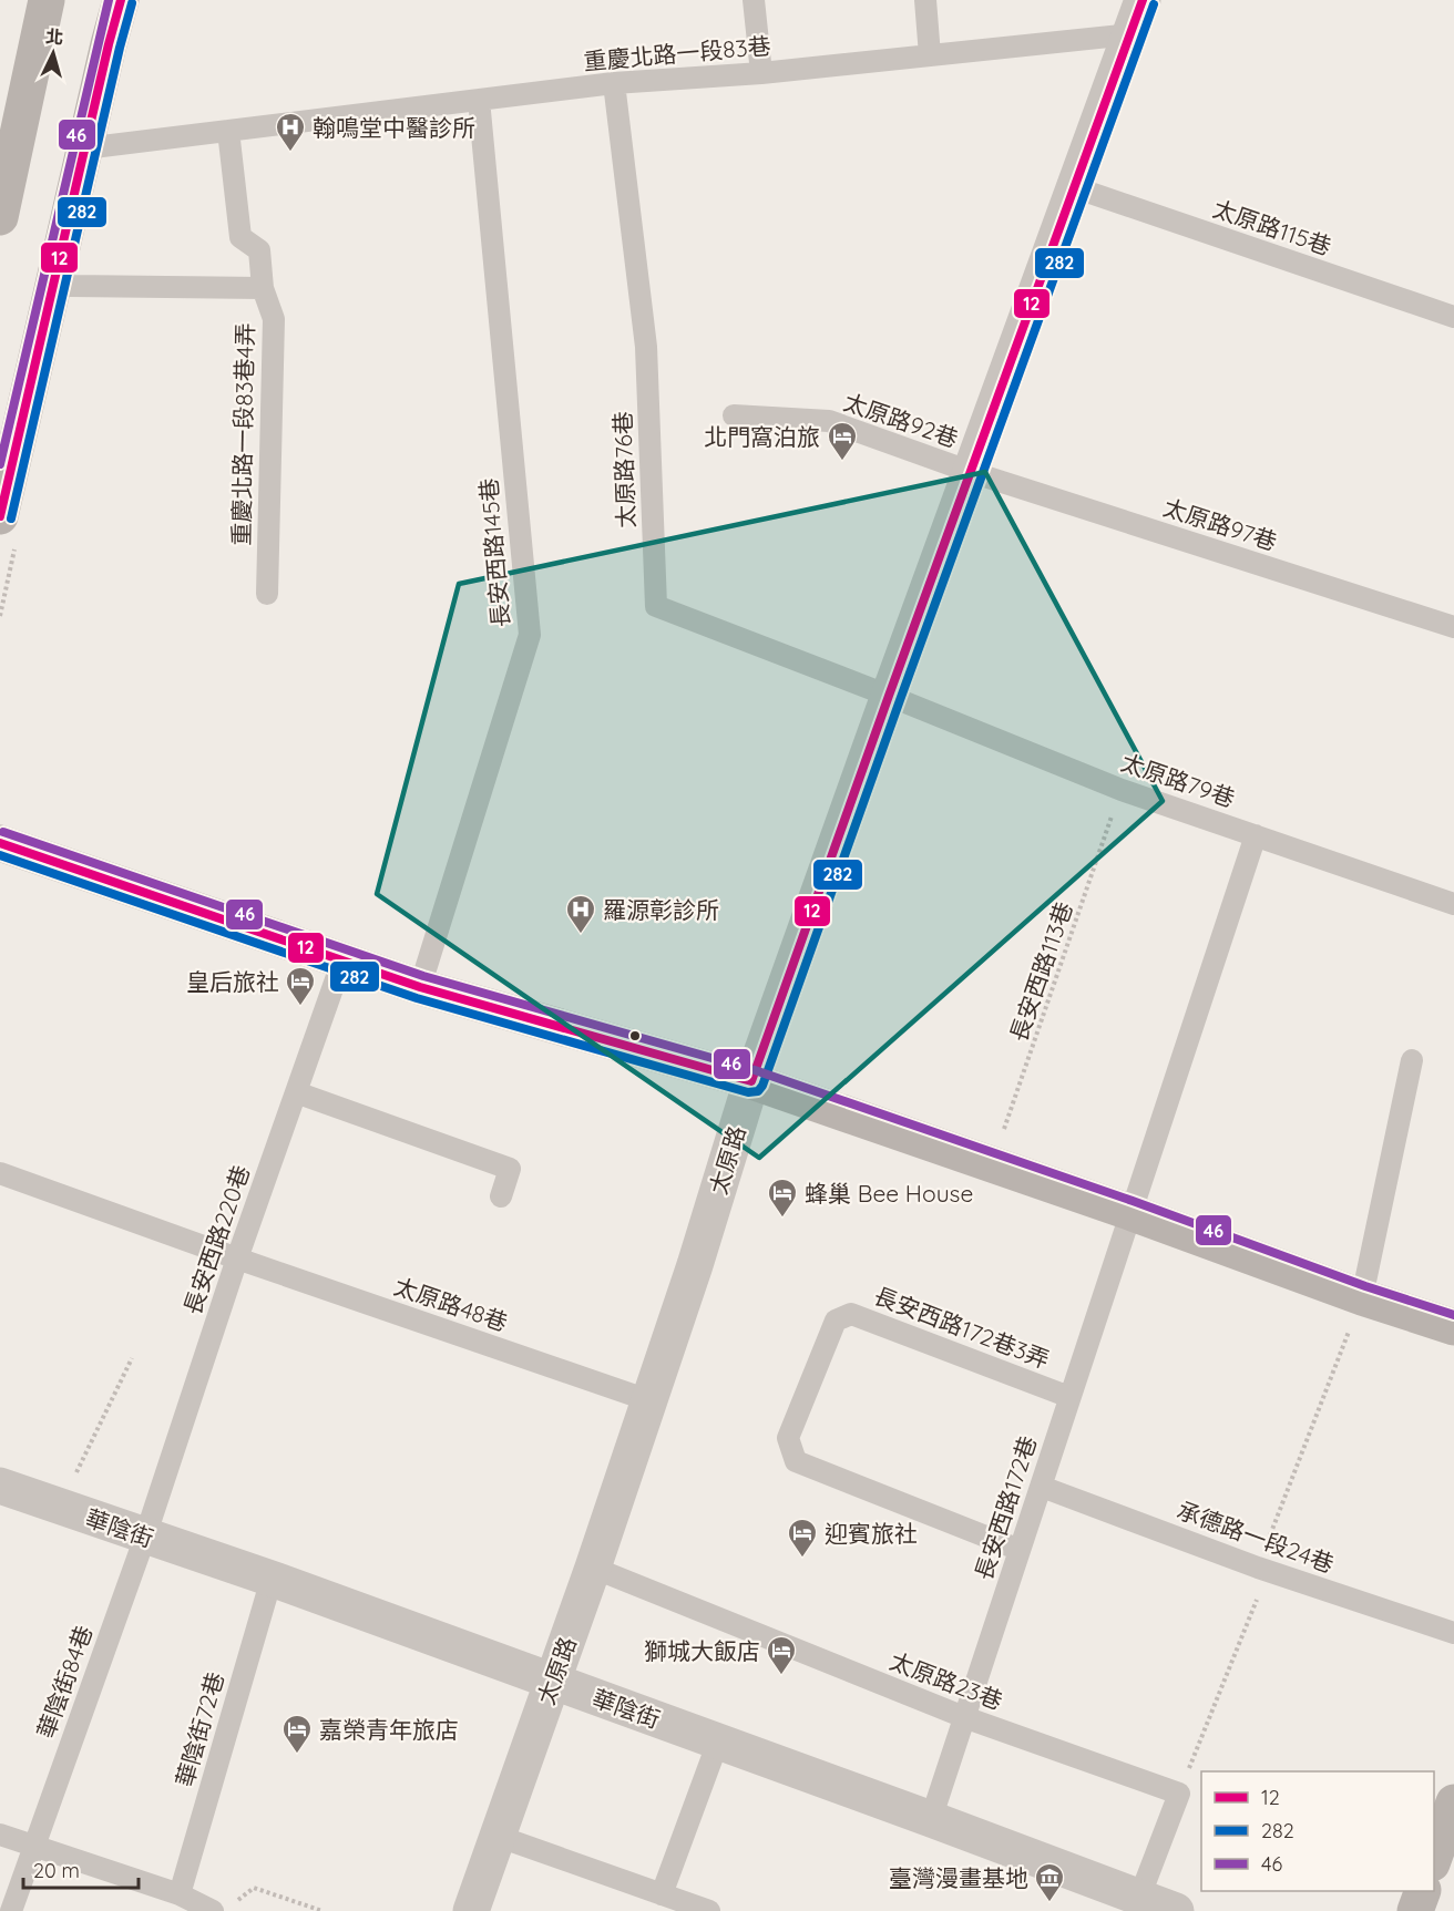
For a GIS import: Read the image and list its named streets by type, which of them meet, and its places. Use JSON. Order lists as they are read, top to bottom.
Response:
{
  "streets": {
    "street": ["太原路", "華陰街"],
    "lane": [
      "重慶北路一段83巷",
      "太原路115巷",
      "太原路92巷",
      "重慶北路一段83巷4弄",
      "太原路76巷",
      "太原路97巷",
      "長安西路145巷",
      "太原路79巷",
      "長安西路220巷",
      "太原路48巷",
      "長安西路172巷3弄",
      "長安西路172巷",
      "承德路一段24巷",
      "太原路23巷",
      "華陰街84巷",
      "華陰街72巷"
    ],
    "path": ["長安西路113巷"]
  },
  "crossings": [
    ["重慶北路一段83巷", "太原路76巷"],
    ["重慶北路一段83巷", "長安西路145巷"],
    ["重慶北路一段83巷", "太原路"],
    ["太原路115巷", "太原路"],
    ["太原路92巷", "太原路97巷"],
    ["太原路92巷", "太原路"],
    ["太原路76巷", "太原路79巷"],
    ["太原路76巷", "太原路"],
    ["太原路97巷", "太原路"],
    ["太原路79巷", "長安西路113巷"],
    ["太原路79巷", "太原路"],
    ["太原路79巷", "長安西路172巷"],
    ["太原路", "太原路48巷"],
    ["太原路", "華陰街"],
    ["太原路", "太原路23巷"],
    ["長安西路220巷", "太原路48巷"],
    ["長安西路220巷", "華陰街"],
    ["長安西路220巷", "華陰街84巷"],
    ["長安西路172巷3弄", "長安西路172巷"],
    ["長安西路172巷", "華陰街"],
    ["長安西路172巷", "承德路一段24巷"],
    ["長安西路172巷", "太原路23巷"],
    ["華陰街", "華陰街84巷"],
    ["華陰街", "華陰街72巷"]
  ],
  "places": {
    "hospital": ["翰鳴堂中醫診所", "羅源彰診所"],
    "hotel": [
      "北門窩泊旅",
      "皇后旅社",
      "蜂巢 Bee House",
      "迎賓旅社",
      "獅城大飯店",
      "嘉榮青年旅店"
    ],
    "museum": ["臺灣漫畫基地"]
  },
  "lines": ["transit line 12", "transit line 46", "transit line 282"],
  "legend": ["12", "282", "46"],
  "scale_bar": "20 m",
  "north": "top"
}
